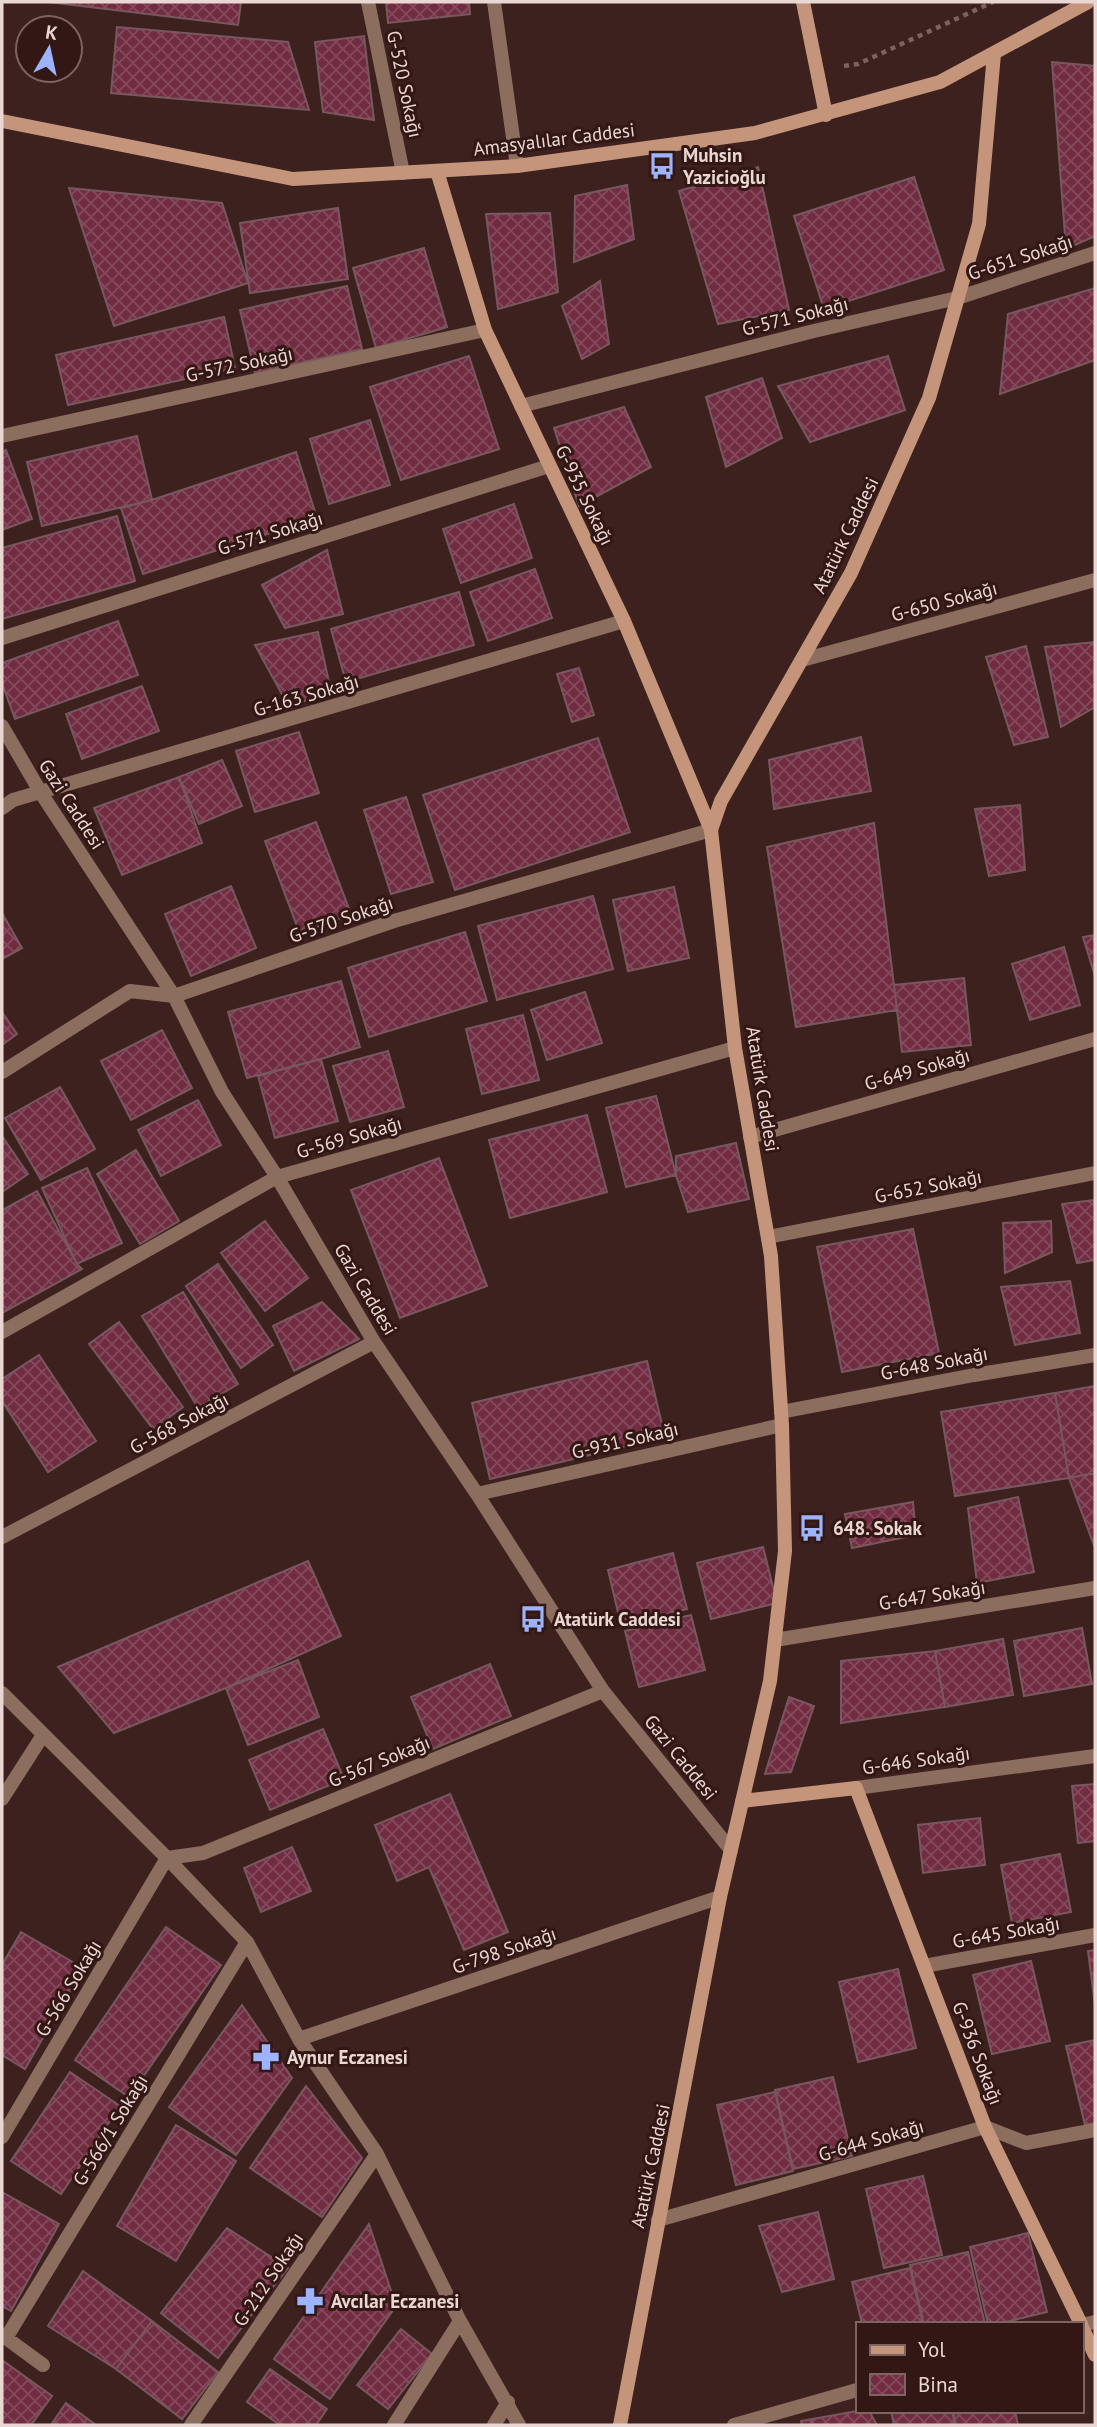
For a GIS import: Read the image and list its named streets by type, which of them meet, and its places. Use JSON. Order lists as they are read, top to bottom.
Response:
{
  "streets": {
    "street": [
      "G-520 Sokağı",
      "Amasyalılar Caddesi",
      "G-651 Sokağı",
      "G-571 Sokağı",
      "G-572 Sokağı",
      "G-935 Sokağı",
      "Atatürk Caddesi",
      "G-650 Sokağı",
      "G-163 Sokağı",
      "Gazi Caddesi",
      "G-570 Sokağı",
      "G-649 Sokağı",
      "G-569 Sokağı",
      "G-652 Sokağı",
      "G-648 Sokağı",
      "G-568 Sokağı",
      "G-931 Sokağı",
      "G-647 Sokağı",
      "G-646 Sokağı",
      "G-567 Sokağı",
      "G-645 Sokağı",
      "G-798 Sokağı",
      "G-566 Sokağı",
      "G-936 Sokağı",
      "G-566/1 Sokağı",
      "G-644 Sokağı",
      "G-212 Sokağı"
    ]
  },
  "crossings": [
    ["G-520 Sokağı", "Amasyalılar Caddesi"],
    ["Amasyalılar Caddesi", "G-935 Sokağı"],
    ["Amasyalılar Caddesi", "Atatürk Caddesi"],
    ["G-651 Sokağı", "G-571 Sokağı"],
    ["G-651 Sokağı", "Atatürk Caddesi"],
    ["G-571 Sokağı", "G-935 Sokağı"],
    ["G-571 Sokağı", "Atatürk Caddesi"],
    ["G-572 Sokağı", "G-935 Sokağı"],
    ["G-935 Sokağı", "Atatürk Caddesi"],
    ["G-935 Sokağı", "G-163 Sokağı"],
    ["G-935 Sokağı", "G-570 Sokağı"],
    ["Atatürk Caddesi", "G-650 Sokağı"],
    ["Atatürk Caddesi", "Gazi Caddesi"],
    ["Atatürk Caddesi", "G-570 Sokağı"],
    ["Atatürk Caddesi", "G-649 Sokağı"],
    ["Atatürk Caddesi", "G-569 Sokağı"],
    ["Atatürk Caddesi", "G-652 Sokağı"],
    ["Atatürk Caddesi", "G-648 Sokağı"],
    ["Atatürk Caddesi", "G-931 Sokağı"],
    ["Atatürk Caddesi", "G-647 Sokağı"],
    ["Atatürk Caddesi", "G-646 Sokağı"],
    ["Atatürk Caddesi", "G-798 Sokağı"],
    ["Atatürk Caddesi", "G-644 Sokağı"],
    ["G-163 Sokağı", "Gazi Caddesi"],
    ["Gazi Caddesi", "G-570 Sokağı"],
    ["Gazi Caddesi", "G-569 Sokağı"],
    ["Gazi Caddesi", "G-568 Sokağı"],
    ["Gazi Caddesi", "G-931 Sokağı"],
    ["Gazi Caddesi", "G-567 Sokağı"],
    ["G-648 Sokağı", "G-931 Sokağı"],
    ["G-646 Sokağı", "G-936 Sokağı"],
    ["G-567 Sokağı", "G-566 Sokağı"],
    ["G-645 Sokağı", "G-936 Sokağı"],
    ["G-936 Sokağı", "G-644 Sokağı"]
  ],
  "places": {
    "bus stop": ["Muhsin Yazicioğlu", "648. Sokak", "Atatürk Caddesi"],
    "pharmacy": ["Aynur Eczanesi", "Avcılar Eczanesi"]
  },
  "legend": ["Yol", "Bina"],
  "north": "top"
}
